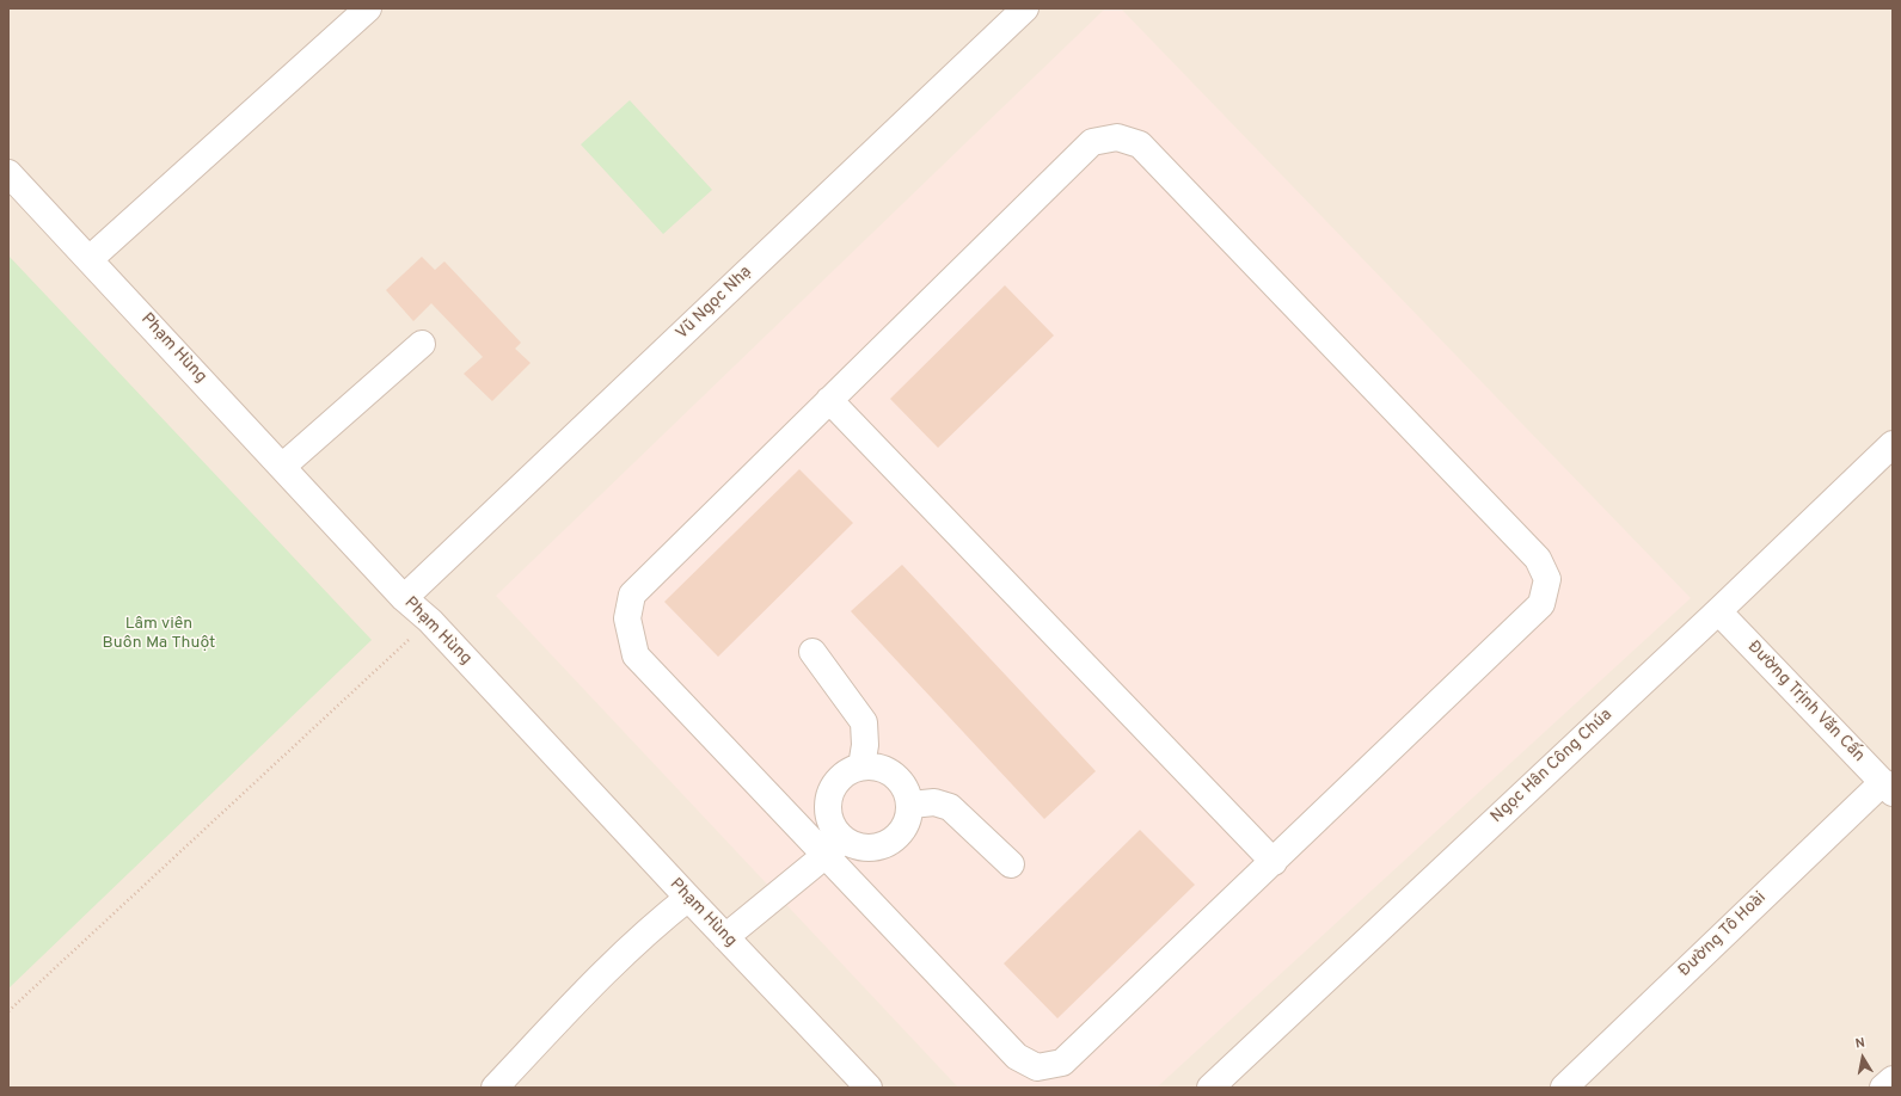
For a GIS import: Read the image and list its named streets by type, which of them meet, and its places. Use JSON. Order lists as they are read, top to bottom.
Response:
{
  "streets": {
    "street": [
      "Vũ Ngọc Nhạ",
      "Phạm Hùng",
      "Đường Trịnh Văn Cấn",
      "Ngọc Hân Công Chúa",
      "Đường Tô Hoài"
    ]
  },
  "crossings": [
    ["Vũ Ngọc Nhạ", "Phạm Hùng"],
    ["Đường Trịnh Văn Cấn", "Ngọc Hân Công Chúa"],
    ["Đường Trịnh Văn Cấn", "Đường Tô Hoài"]
  ],
  "parks": ["Lâm viên Buôn Ma Thuột"],
  "north": "top"
}
